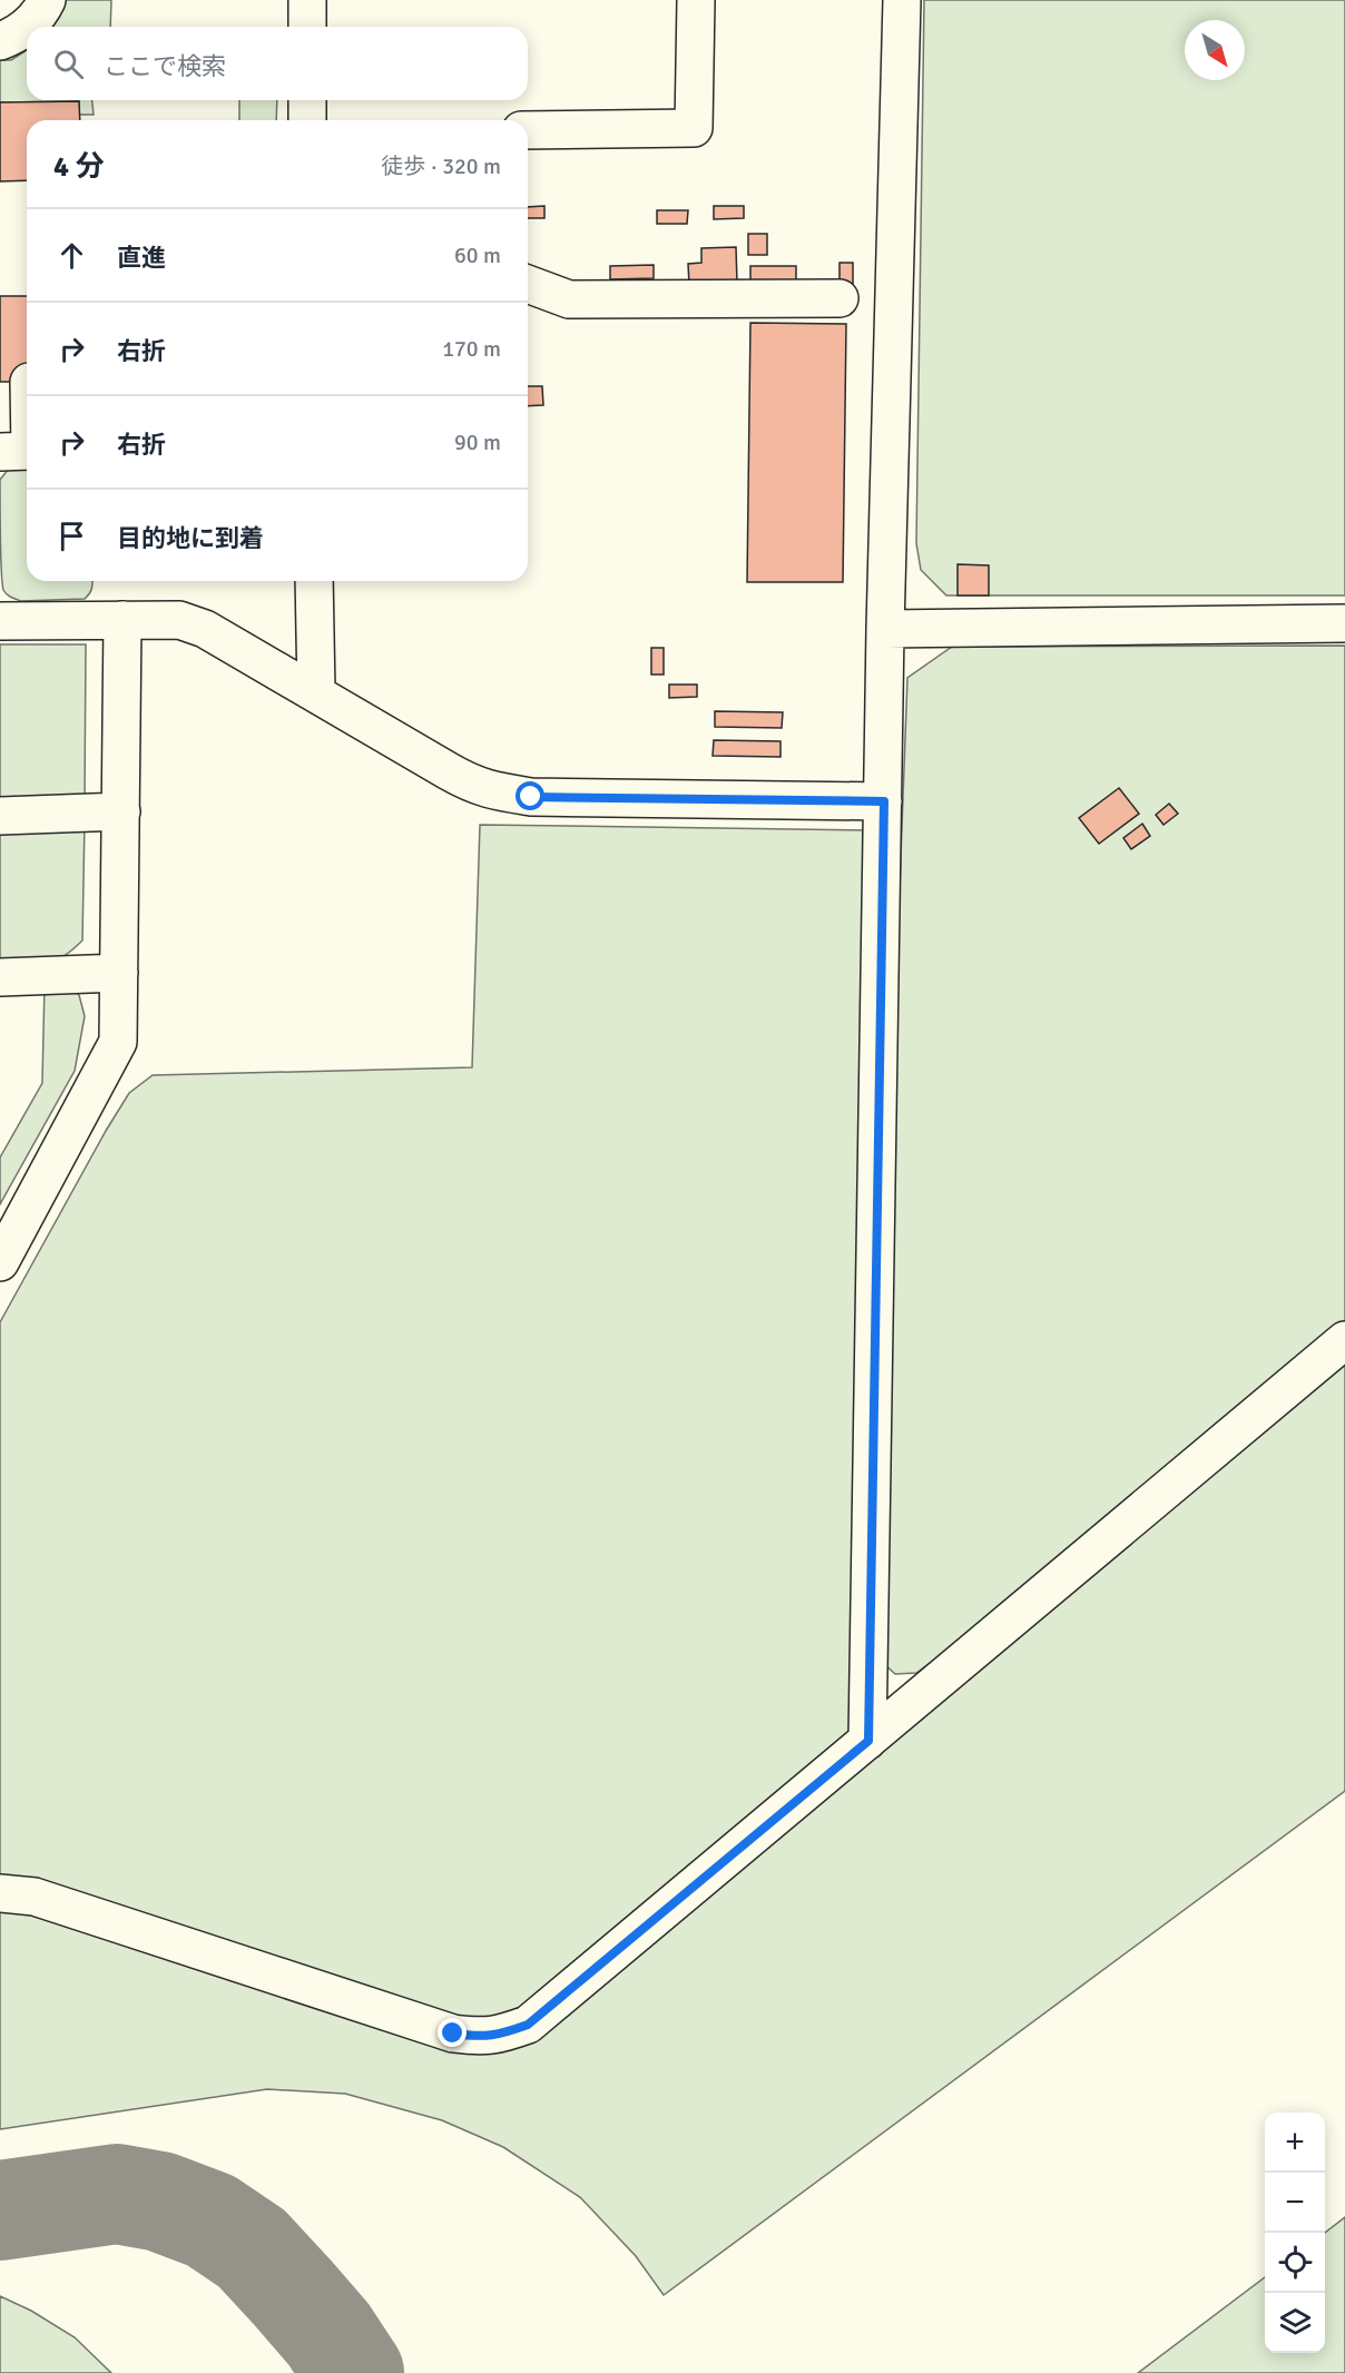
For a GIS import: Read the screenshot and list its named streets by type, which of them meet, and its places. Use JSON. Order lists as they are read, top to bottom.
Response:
{
  "north": "bottom right",
  "page": {
    "search": "ここで検索",
    "heading": ["4 分", "徒歩 · 320 m"],
    "list": [
      ["直進", "60 m"],
      ["右折", "170 m"],
      ["右折", "90 m"],
      "目的地に到着"
    ],
    "map_buttons": ["+", "−"]
  }
}
